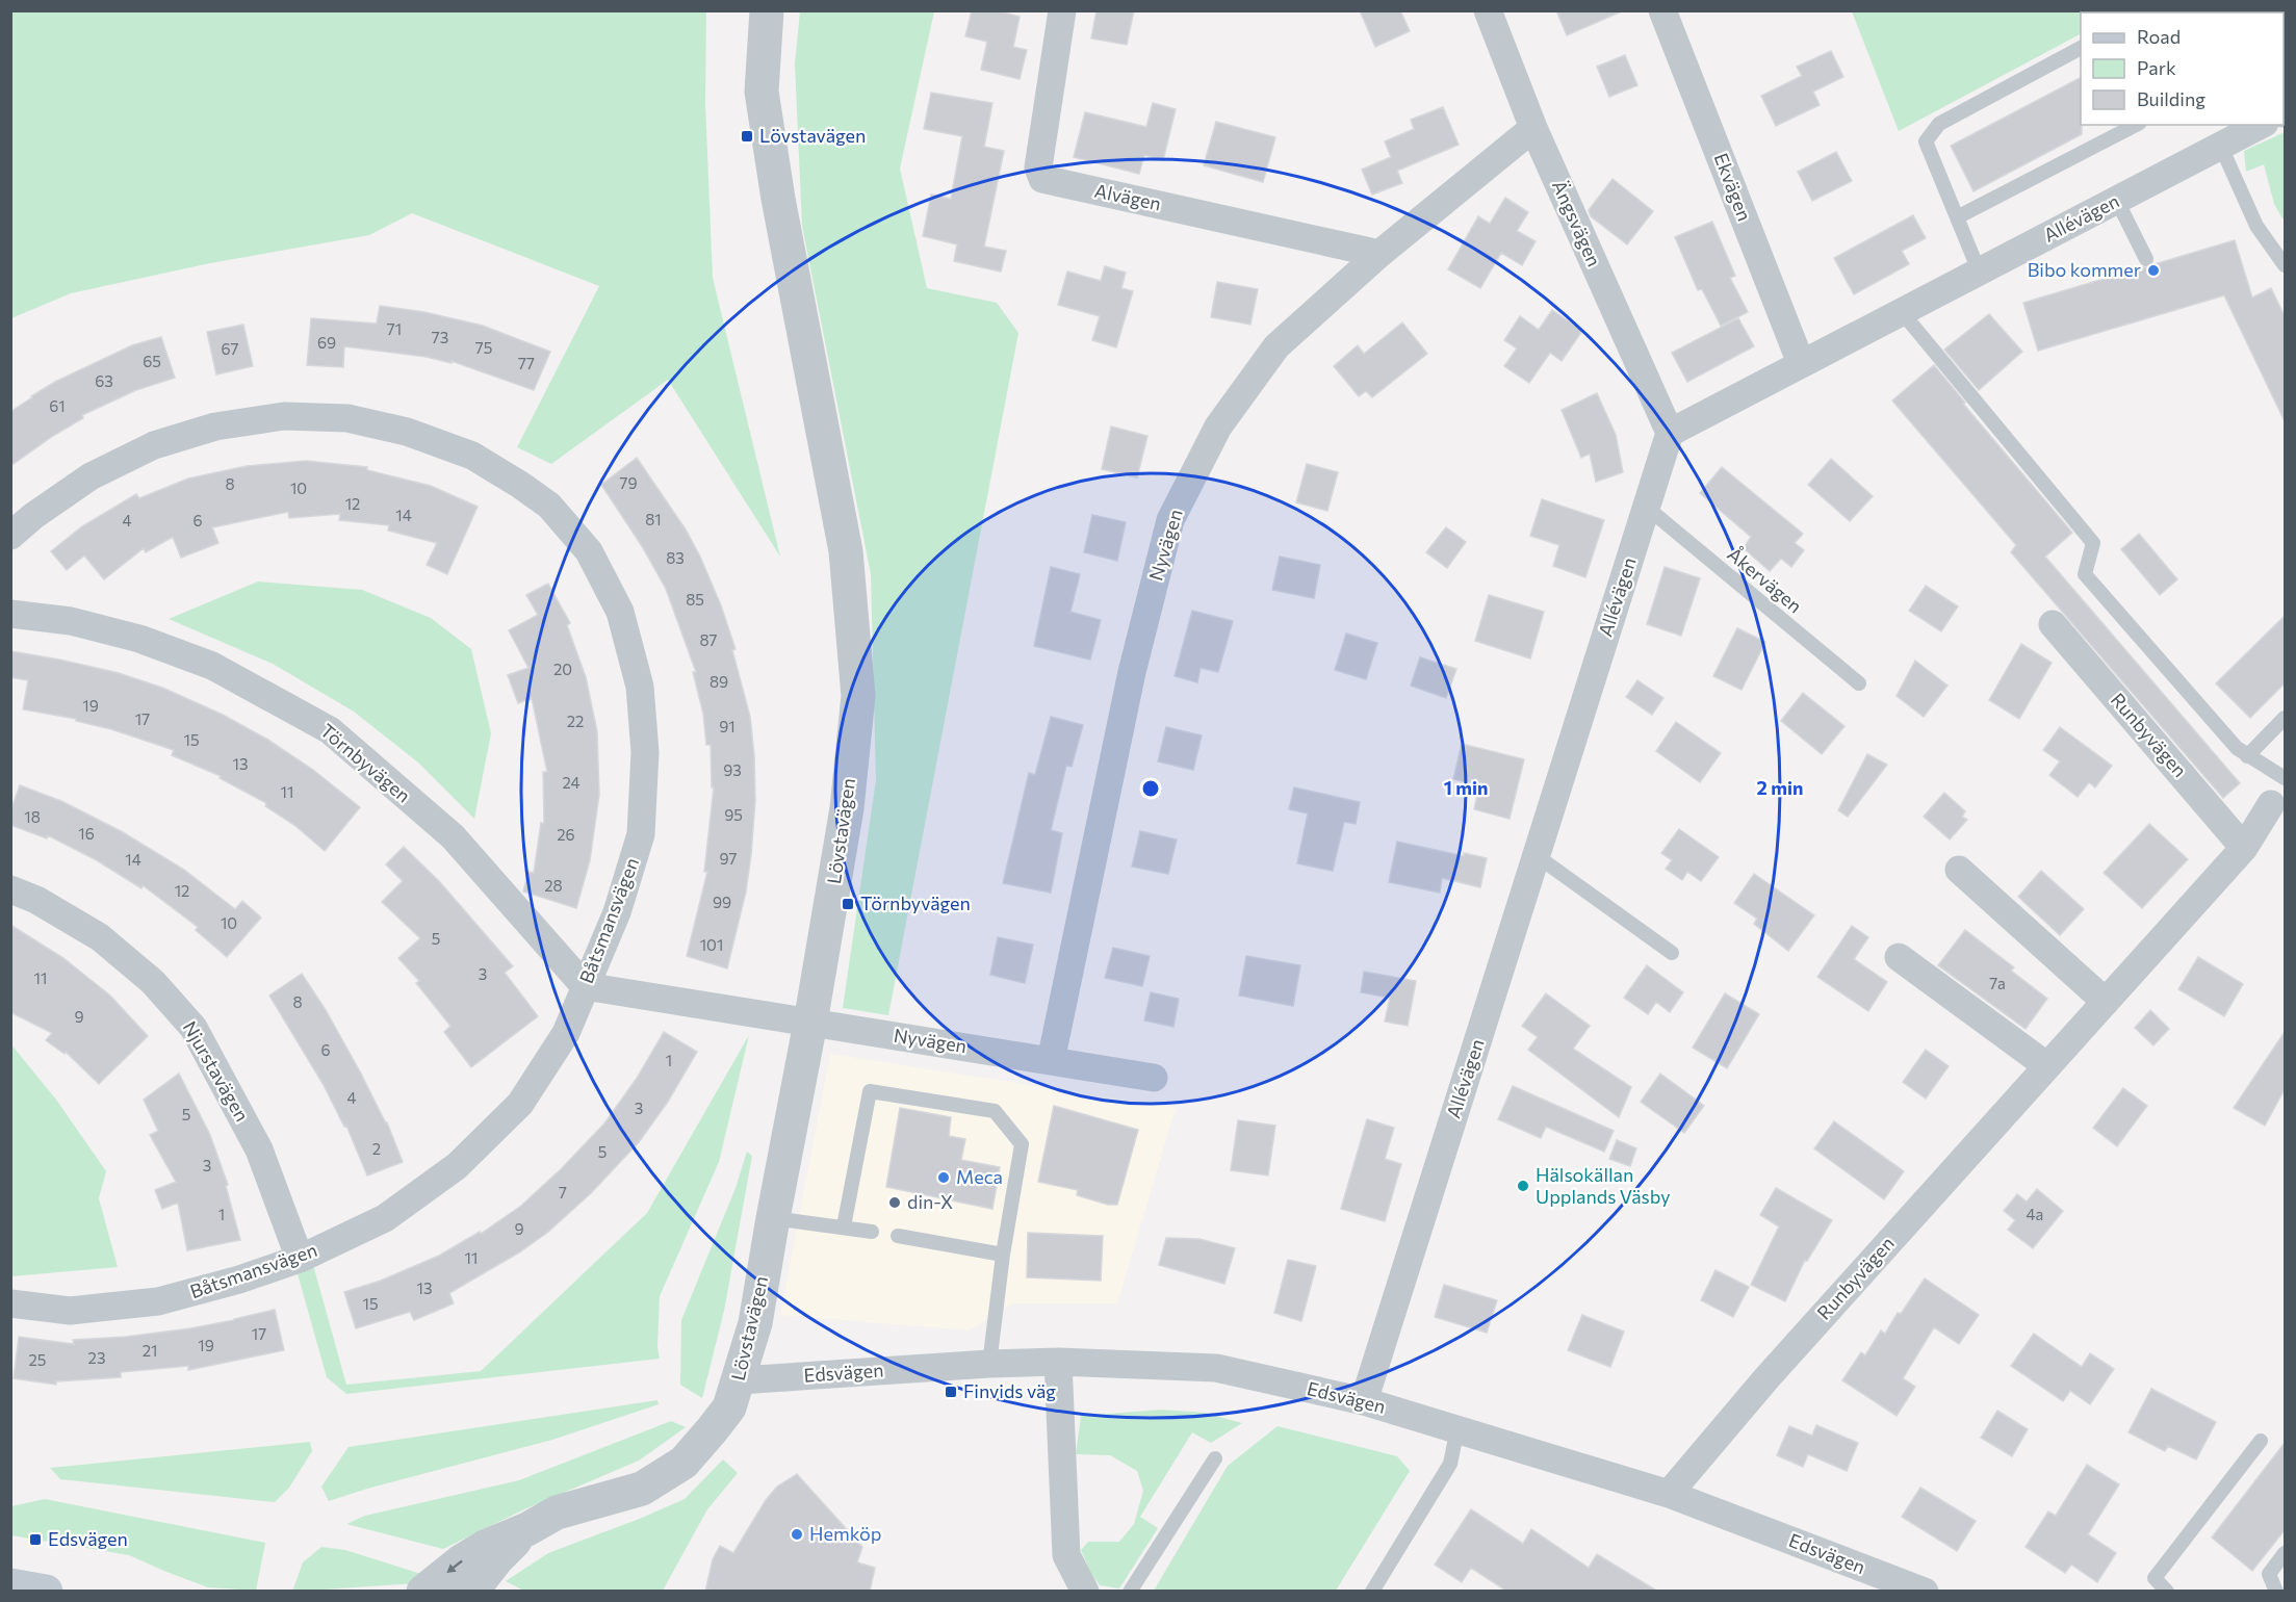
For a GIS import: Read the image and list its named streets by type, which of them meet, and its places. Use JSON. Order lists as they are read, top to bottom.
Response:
{
  "streets": {
    "street": [
      "Ekvägen",
      "Alvägen",
      "Allévägen",
      "Ängsvägen",
      "Nyvägen",
      "Runbyvägen",
      "Törnbyvägen",
      "Lövstavägen",
      "Båtsmansvägen",
      "Njurstavägen",
      "Edsvägen"
    ],
    "lane": ["Åkervägen"]
  },
  "crossings": [
    ["Ekvägen", "Allévägen"],
    ["Alvägen", "Nyvägen"],
    ["Allévägen", "Ängsvägen"],
    ["Allévägen", "Åkervägen"],
    ["Allévägen", "Edsvägen"],
    ["Ängsvägen", "Nyvägen"],
    ["Nyvägen", "Lövstavägen"],
    ["Runbyvägen", "Edsvägen"],
    ["Törnbyvägen", "Båtsmansvägen"],
    ["Lövstavägen", "Edsvägen"],
    ["Båtsmansvägen", "Njurstavägen"]
  ],
  "places": {
    "transit": [
      "Lövstavägen",
      "Törnbyvägen",
      "Finvids väg",
      "Edsvägen"
    ],
    "other": [
      "Bibo kommer",
      "Meca",
      "Hälsokällan Upplands Väsby",
      "din-X",
      "Hemköp"
    ]
  },
  "house_numbers": [
    "71",
    "73",
    "69",
    "75",
    "67",
    "65",
    "77",
    "63",
    "61",
    "79",
    "8",
    "10",
    "12",
    "14",
    "81",
    "4",
    "6",
    "83",
    "85",
    "87",
    "20",
    "89",
    "19",
    "17",
    "22",
    "91",
    "15",
    "13",
    "93",
    "24",
    "11",
    "95",
    "18",
    "16",
    "26",
    "97",
    "14",
    "28",
    "12",
    "99",
    "10",
    "5",
    "101",
    "3",
    "11",
    "7a",
    "8",
    "9",
    "6",
    "1",
    "4",
    "3",
    "5",
    "2",
    "5",
    "3",
    "7",
    "1",
    "4a",
    "9",
    "11",
    "13",
    "15",
    "17",
    "19",
    "21",
    "23",
    "25"
  ],
  "legend": ["Road", "Park", "Building"],
  "rings": ["1 min", "2 min"]
}
